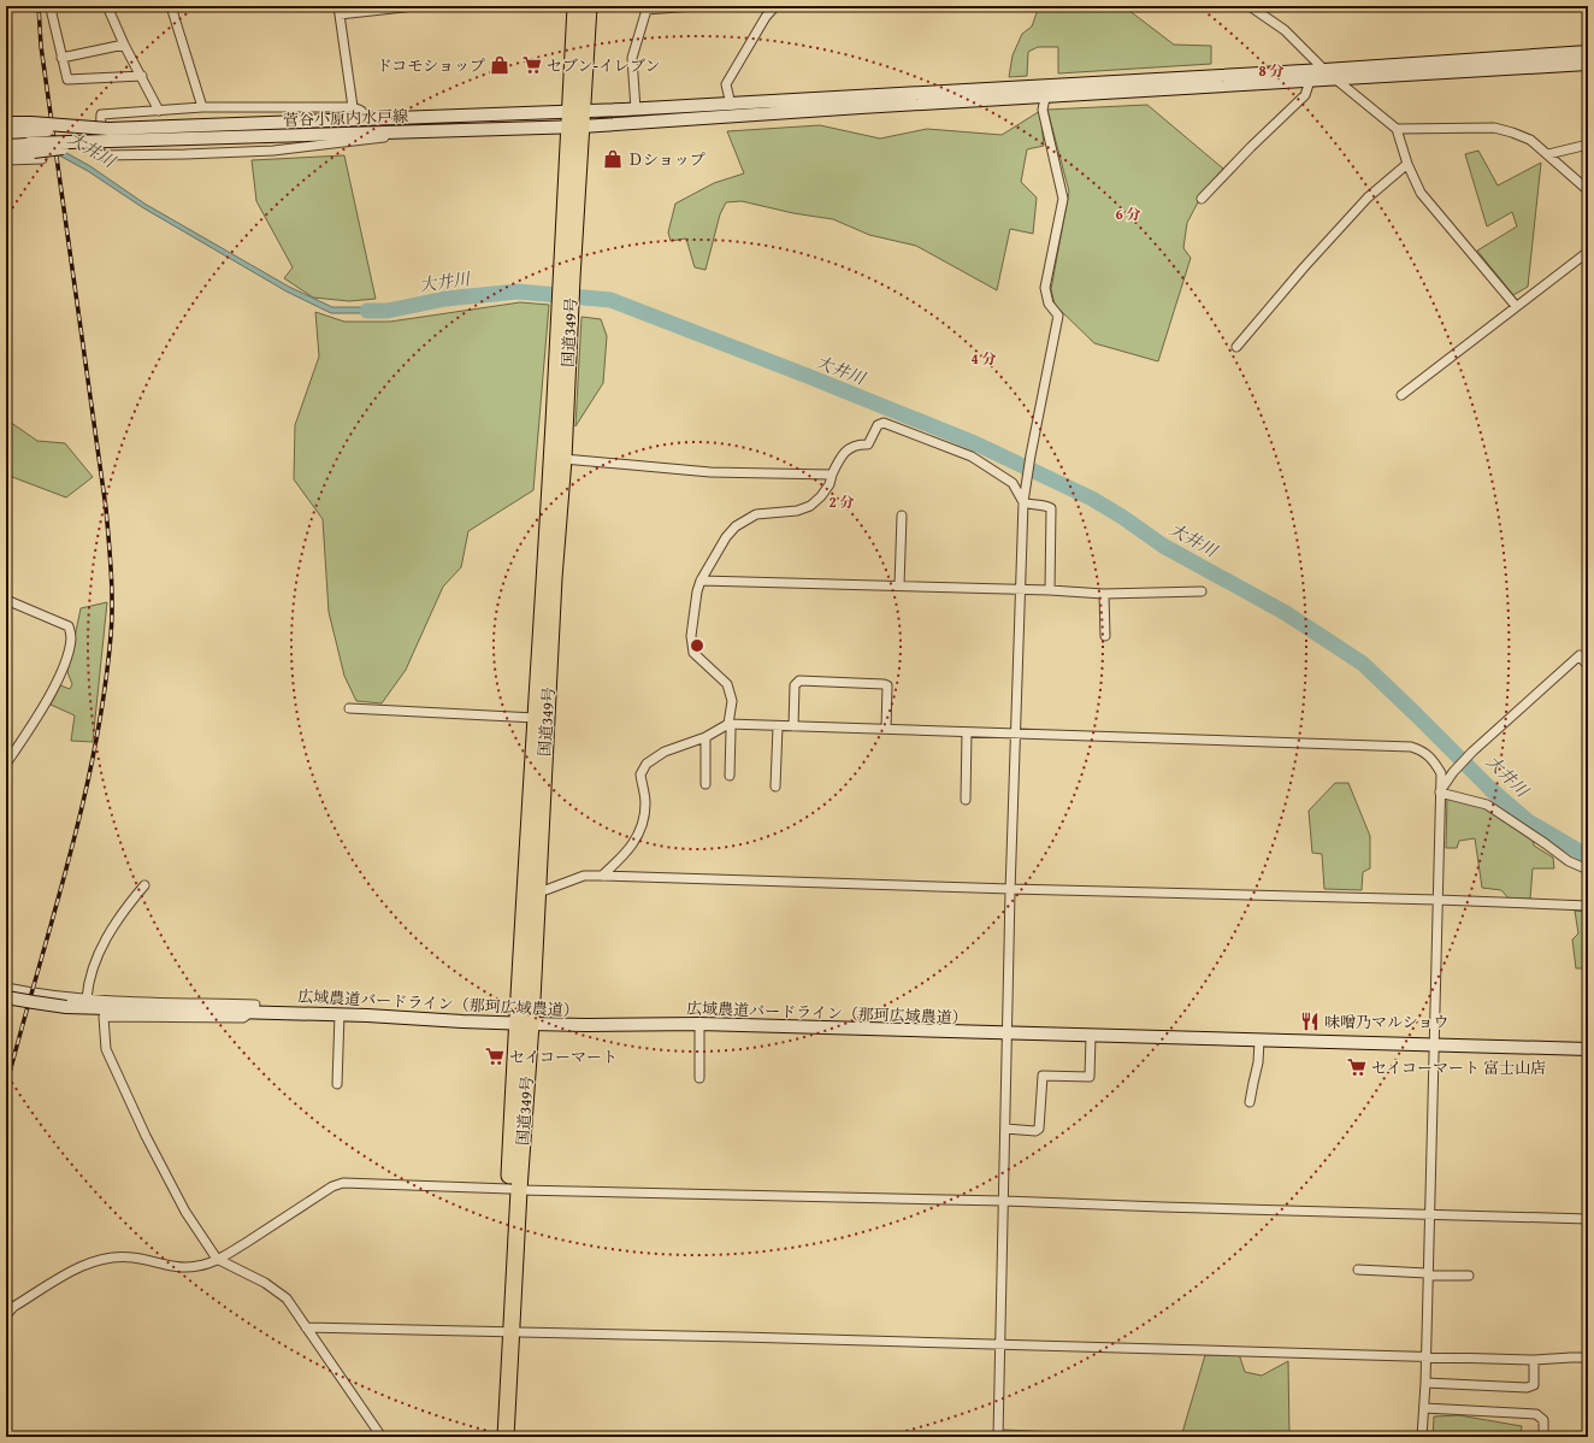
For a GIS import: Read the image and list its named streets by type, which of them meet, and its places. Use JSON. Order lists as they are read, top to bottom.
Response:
{
  "streets": {
    "highway": ["国道349号"],
    "street": ["菅谷小原内水戸線", "広域農道バードライン（那珂広域農道）"]
  },
  "crossings": [
    ["菅谷小原内水戸線", "国道349号"],
    ["国道349号", "広域農道バードライン（那珂広域農道）"]
  ],
  "water": ["大井川"],
  "places": {
    "shop": ["ドコモショップ", "Ｄショップ"],
    "supermarket": ["セブン-イレブン", "セイコーマート", "セイコーマート 富士山店"],
    "restaurant": ["味噌乃マルショウ"]
  },
  "rings": [
    "8 分",
    "6 分",
    "4 分",
    "2 分"
  ]
}
